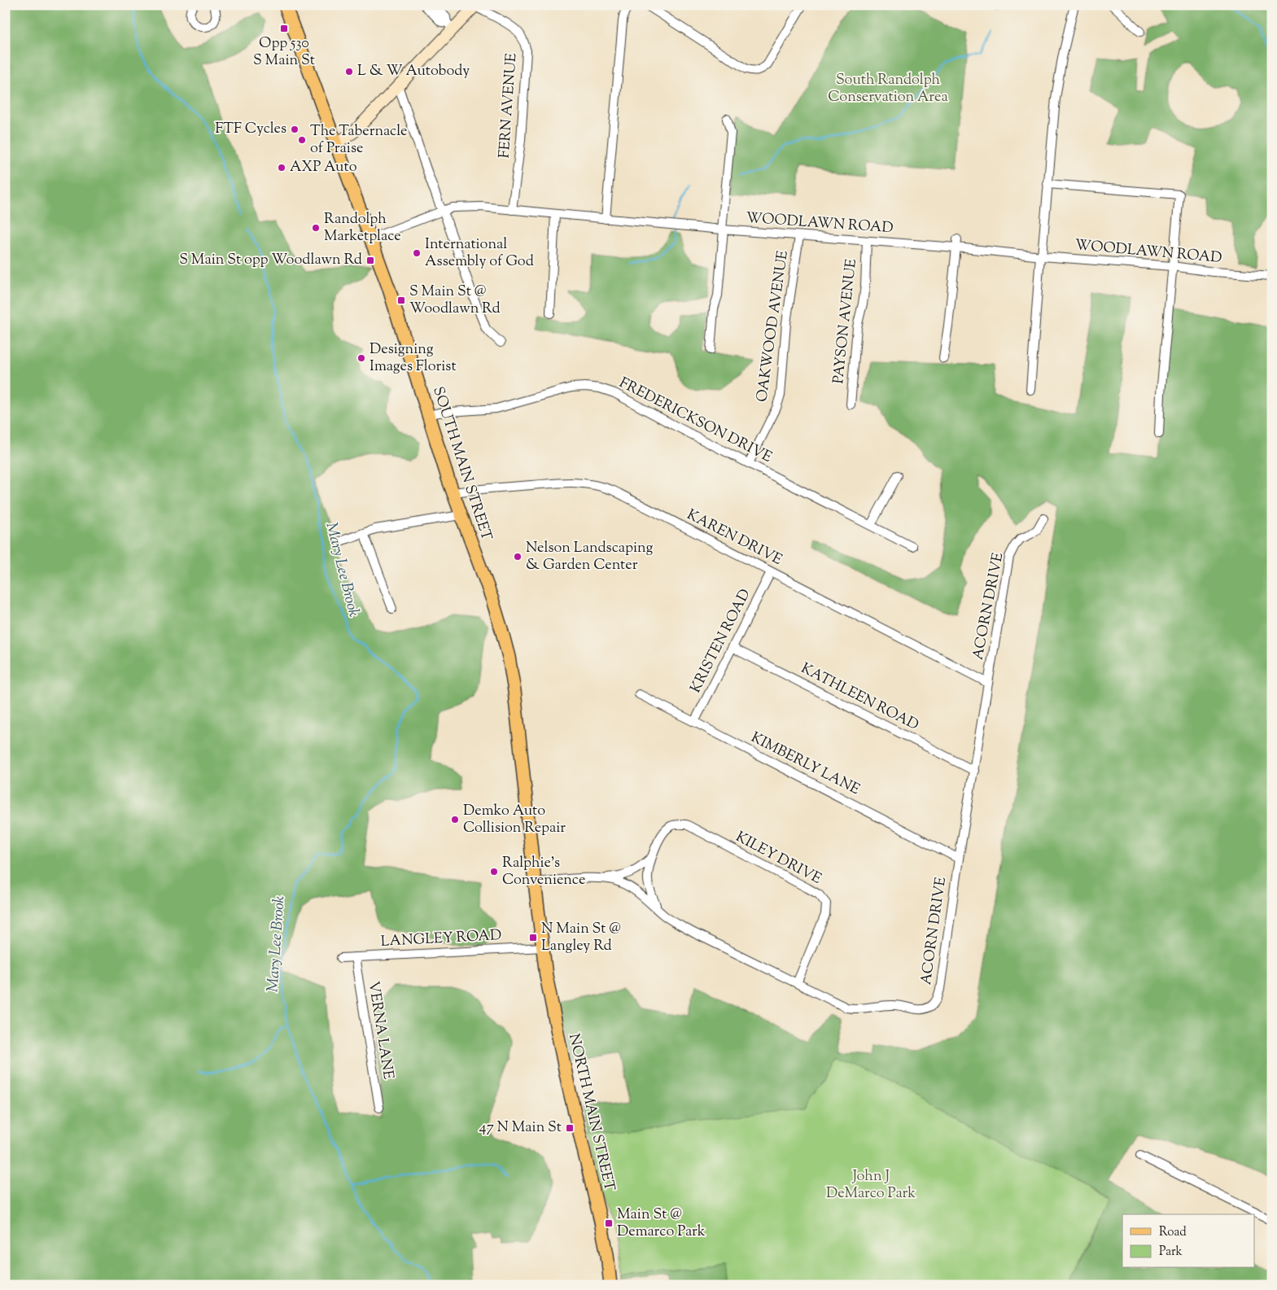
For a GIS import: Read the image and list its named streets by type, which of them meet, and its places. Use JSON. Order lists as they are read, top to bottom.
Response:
{
  "streets": {
    "main road": ["SOUTH MAIN STREET", "NORTH MAIN STREET"],
    "street": [
      "FERN AVENUE",
      "WOODLAWN ROAD",
      "PAYSON AVENUE",
      "OAKWOOD AVENUE",
      "FREDERICKSON DRIVE",
      "KAREN DRIVE",
      "ACORN DRIVE",
      "KRISTEN ROAD",
      "KATHLEEN ROAD",
      "KIMBERLY LANE",
      "KILEY DRIVE",
      "LANGLEY ROAD",
      "VERNA LANE"
    ]
  },
  "crossings": [
    ["FERN AVENUE", "WOODLAWN ROAD"],
    ["WOODLAWN ROAD", "PAYSON AVENUE"],
    ["WOODLAWN ROAD", "OAKWOOD AVENUE"],
    ["WOODLAWN ROAD", "SOUTH MAIN STREET"],
    ["OAKWOOD AVENUE", "FREDERICKSON DRIVE"],
    ["FREDERICKSON DRIVE", "SOUTH MAIN STREET"],
    ["SOUTH MAIN STREET", "KAREN DRIVE"],
    ["SOUTH MAIN STREET", "ACORN DRIVE"],
    ["SOUTH MAIN STREET", "LANGLEY ROAD"],
    ["SOUTH MAIN STREET", "NORTH MAIN STREET"],
    ["KAREN DRIVE", "ACORN DRIVE"],
    ["KAREN DRIVE", "KRISTEN ROAD"],
    ["ACORN DRIVE", "KATHLEEN ROAD"],
    ["ACORN DRIVE", "KIMBERLY LANE"],
    ["ACORN DRIVE", "KILEY DRIVE"],
    ["KRISTEN ROAD", "KATHLEEN ROAD"],
    ["KRISTEN ROAD", "KIMBERLY LANE"],
    ["LANGLEY ROAD", "VERNA LANE"],
    ["LANGLEY ROAD", "NORTH MAIN STREET"]
  ],
  "water": ["Mary Lee Brook"],
  "parks": ["South Randolph Conservation Area", "John J DeMarco Park"],
  "places": {
    "transit": [
      "Opp 530 S Main St",
      "S Main St opp Woodlawn Rd",
      "S Main St @ Woodlawn Rd",
      "N Main St @ Langley Rd",
      "47 N Main St",
      "Main St @ Demarco Park"
    ],
    "other": [
      "L & W Autobody",
      "FTF Cycles",
      "The Tabernacle of Praise",
      "AXP Auto",
      "Randolph Marketplace",
      "International Assembly of God",
      "Designing Images Florist",
      "Nelson Landscaping & Garden Center",
      "Demko Auto Collision Repair",
      "Ralphie's Convenience"
    ]
  },
  "legend": ["Road", "Park"]
}
